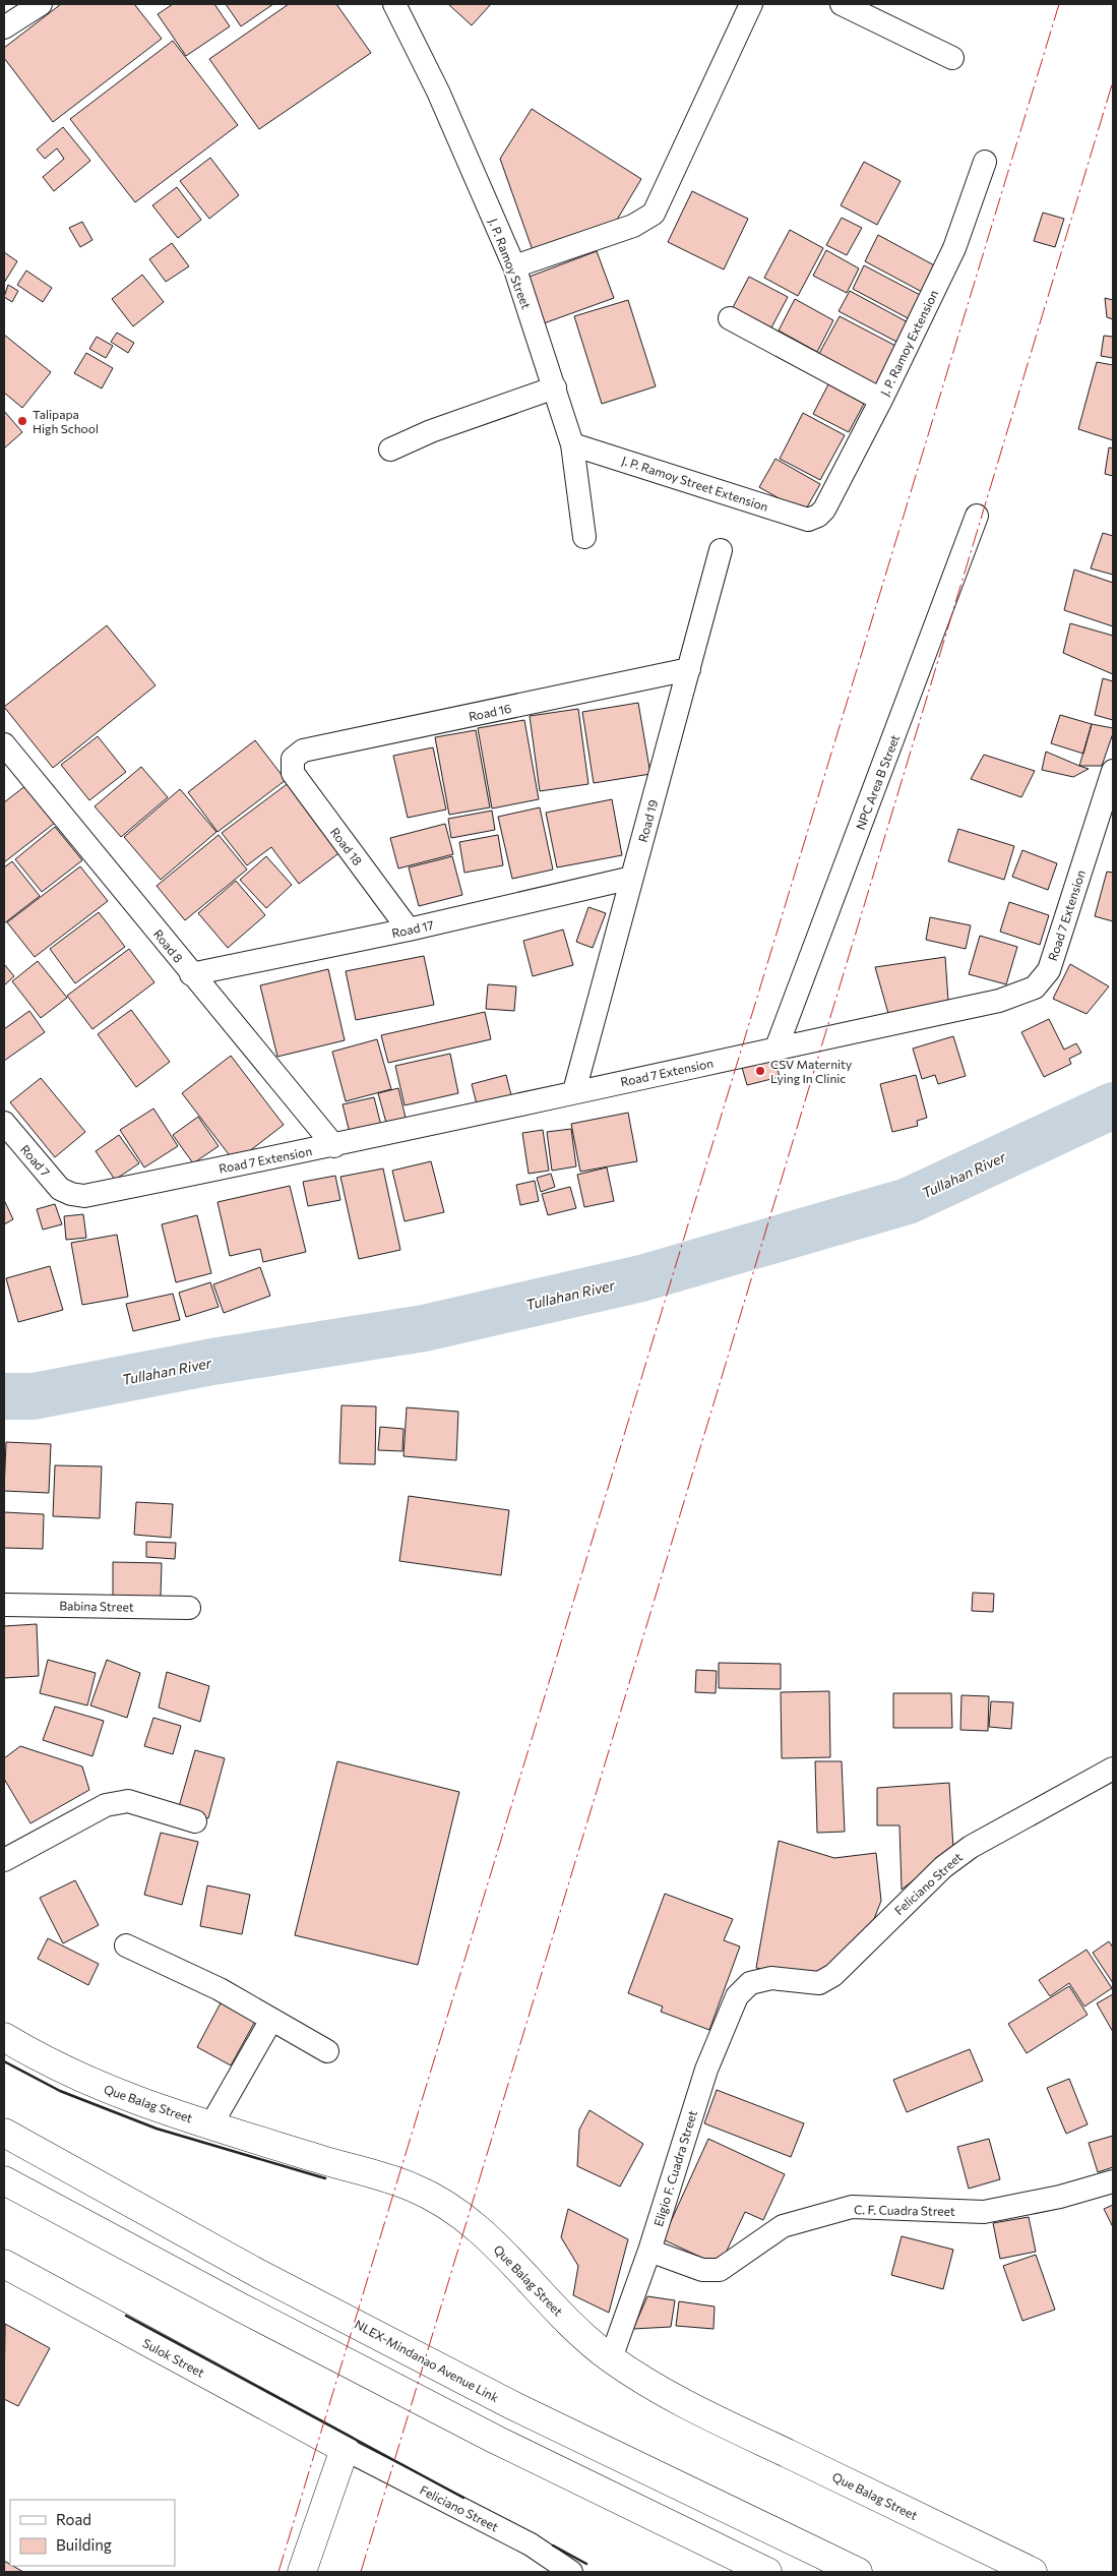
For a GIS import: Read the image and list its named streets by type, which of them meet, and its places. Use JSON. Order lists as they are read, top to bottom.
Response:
{
  "streets": {
    "main road": ["Que Balag Street", "Sulok Street", "NLEX-Mindanao Avenue Link"],
    "street": [
      "J. P. Ramoy Street",
      "J. P. Ramoy Extension",
      "J. P. Ramoy Street Extension",
      "Road 16",
      "NPC Area B Street",
      "Road 19",
      "Road 18",
      "Road 7 Extension",
      "Road 17",
      "Road 8",
      "Road 7",
      "Babina Street",
      "Feliciano Street",
      "Eligio F. Cuadra Street",
      "C. F. Cuadra Street"
    ]
  },
  "crossings": [
    ["J. P. Ramoy Street", "J. P. Ramoy Street Extension"],
    ["J. P. Ramoy Extension", "J. P. Ramoy Street Extension"],
    ["Road 16", "Road 19"],
    ["Road 16", "Road 18"],
    ["NPC Area B Street", "Road 7 Extension"],
    ["Road 19", "Road 7 Extension"],
    ["Road 19", "Road 17"],
    ["Road 18", "Road 17"],
    ["Road 7 Extension", "Road 8"],
    ["Road 7 Extension", "Road 7"],
    ["Road 17", "Road 8"],
    ["Feliciano Street", "Eligio F. Cuadra Street"],
    ["Feliciano Street", "Sulok Street"],
    ["Que Balag Street", "Eligio F. Cuadra Street"],
    ["Eligio F. Cuadra Street", "C. F. Cuadra Street"]
  ],
  "water": ["Tullahan River"],
  "places": ["Talipapa High School", "CSV Maternity Lying In Clinic"],
  "legend": ["Road", "Building"]
}
